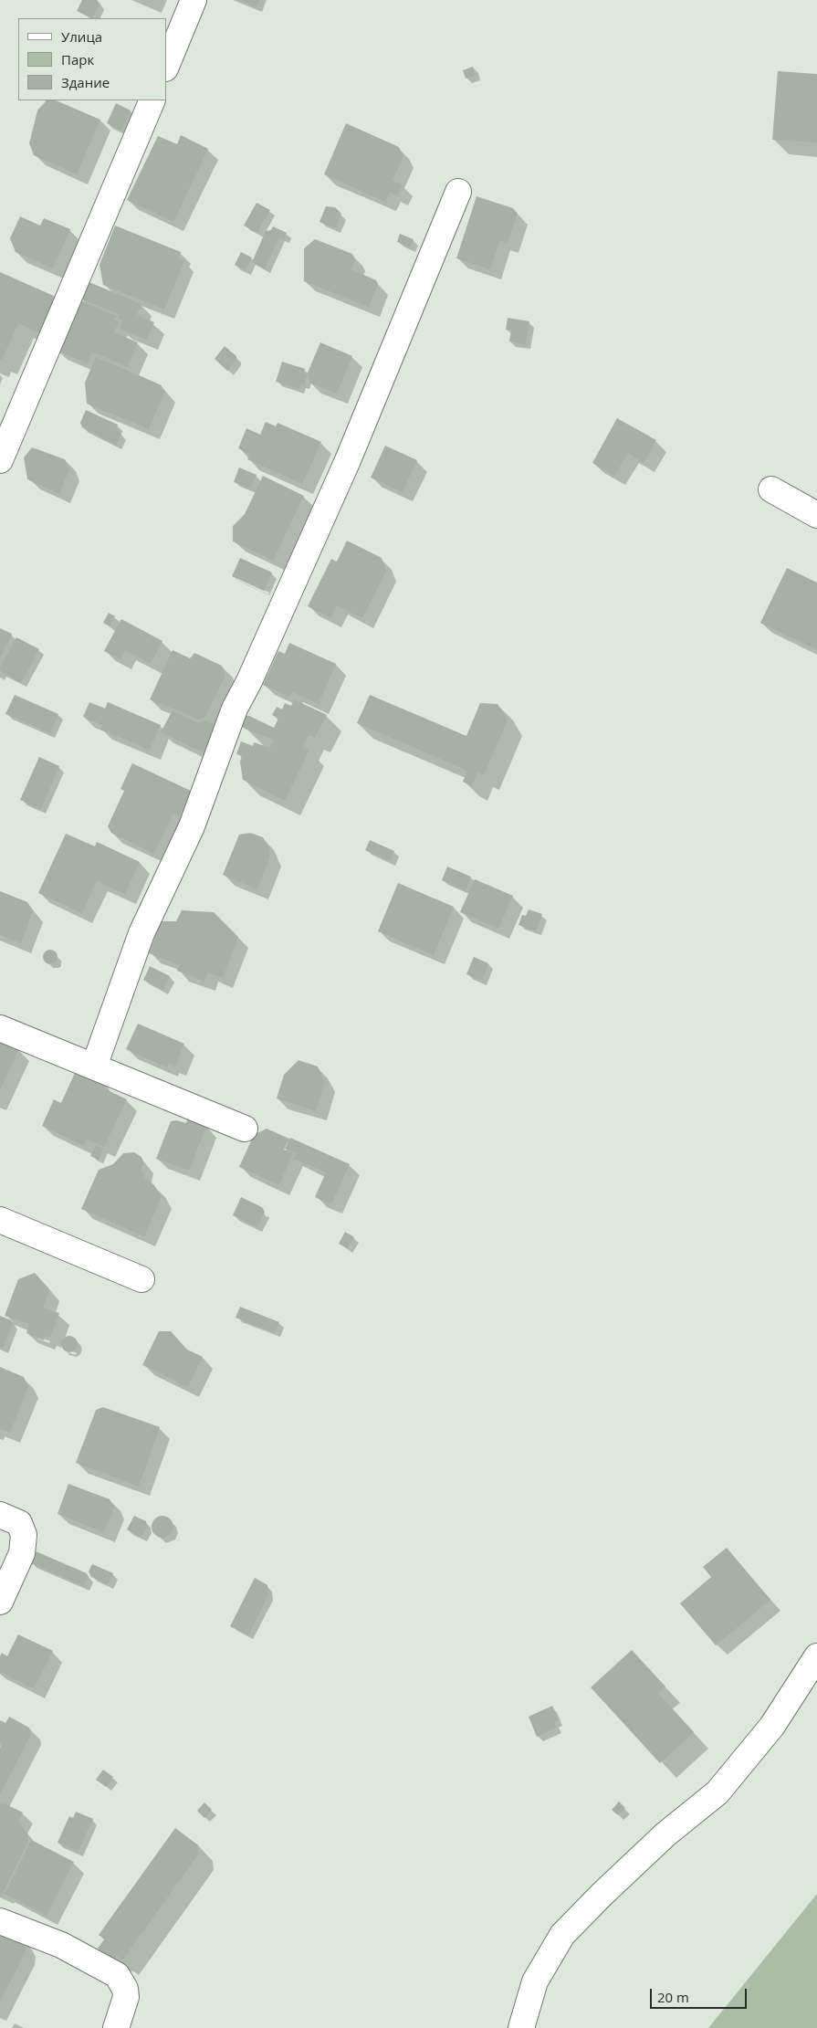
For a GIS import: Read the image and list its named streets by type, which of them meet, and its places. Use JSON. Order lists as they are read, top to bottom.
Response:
{
  "legend": ["Улица", "Парк", "Здание"],
  "scale_bar": "20 m"
}
